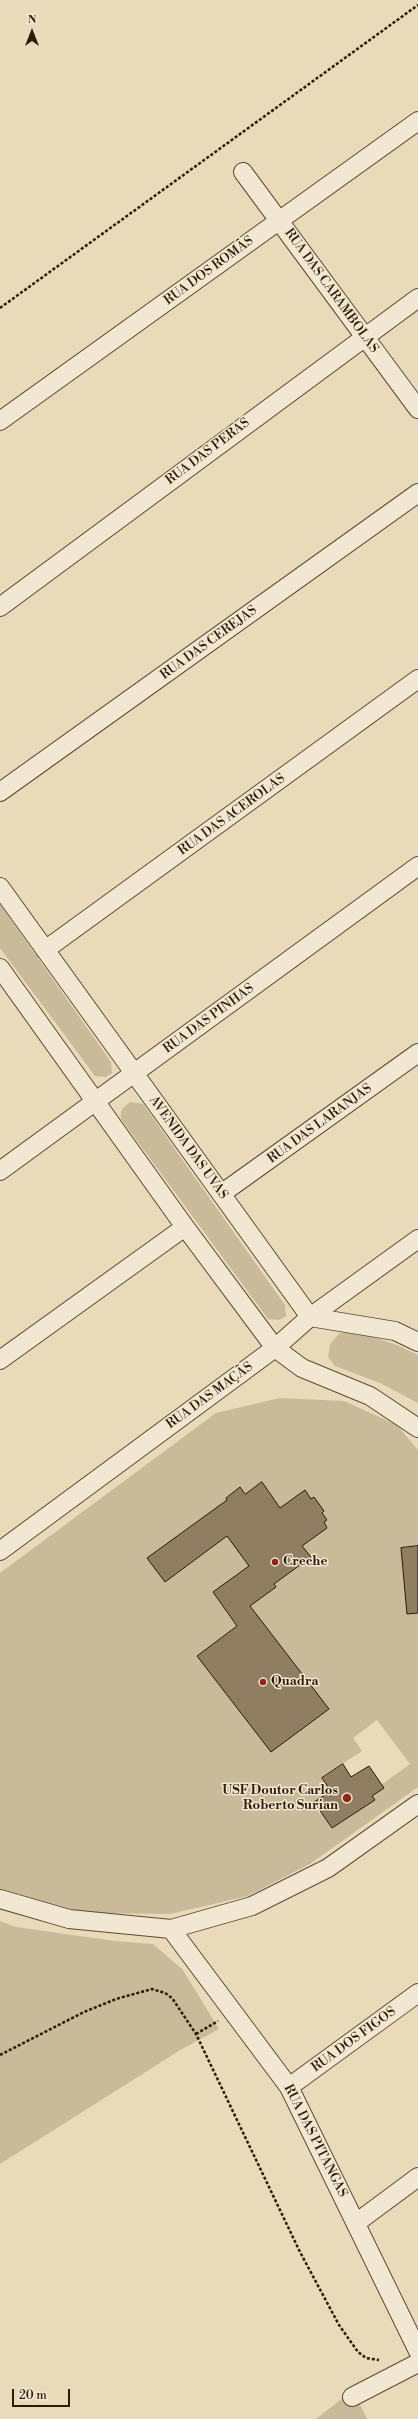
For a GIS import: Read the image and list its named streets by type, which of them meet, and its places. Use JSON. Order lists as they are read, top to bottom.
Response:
{
  "streets": {
    "street": [
      "RUA DOS ROMÃS",
      "RUA DAS CARAMBOLAS",
      "RUA DAS PERAS",
      "RUA DAS CEREJAS",
      "RUA DAS ACEROLAS",
      "RUA DAS PINHAS",
      "RUA DAS LARANJAS",
      "AVENIDA DAS UVAS",
      "RUA DAS MAÇÃS",
      "RUA DOS FIGOS",
      "RUA DAS PITANGAS"
    ]
  },
  "crossings": [
    ["RUA DOS ROMÃS", "RUA DAS CARAMBOLAS"],
    ["RUA DAS CARAMBOLAS", "RUA DAS PERAS"],
    ["RUA DAS ACEROLAS", "AVENIDA DAS UVAS"],
    ["RUA DAS PINHAS", "AVENIDA DAS UVAS"],
    ["RUA DAS LARANJAS", "AVENIDA DAS UVAS"],
    ["AVENIDA DAS UVAS", "RUA DAS MAÇÃS"],
    ["RUA DOS FIGOS", "RUA DAS PITANGAS"]
  ],
  "places": ["Creche", "Quadra", "USF Doutor Carlos Roberto Surian"],
  "scale_bar": "20 m",
  "north": "top"
}
